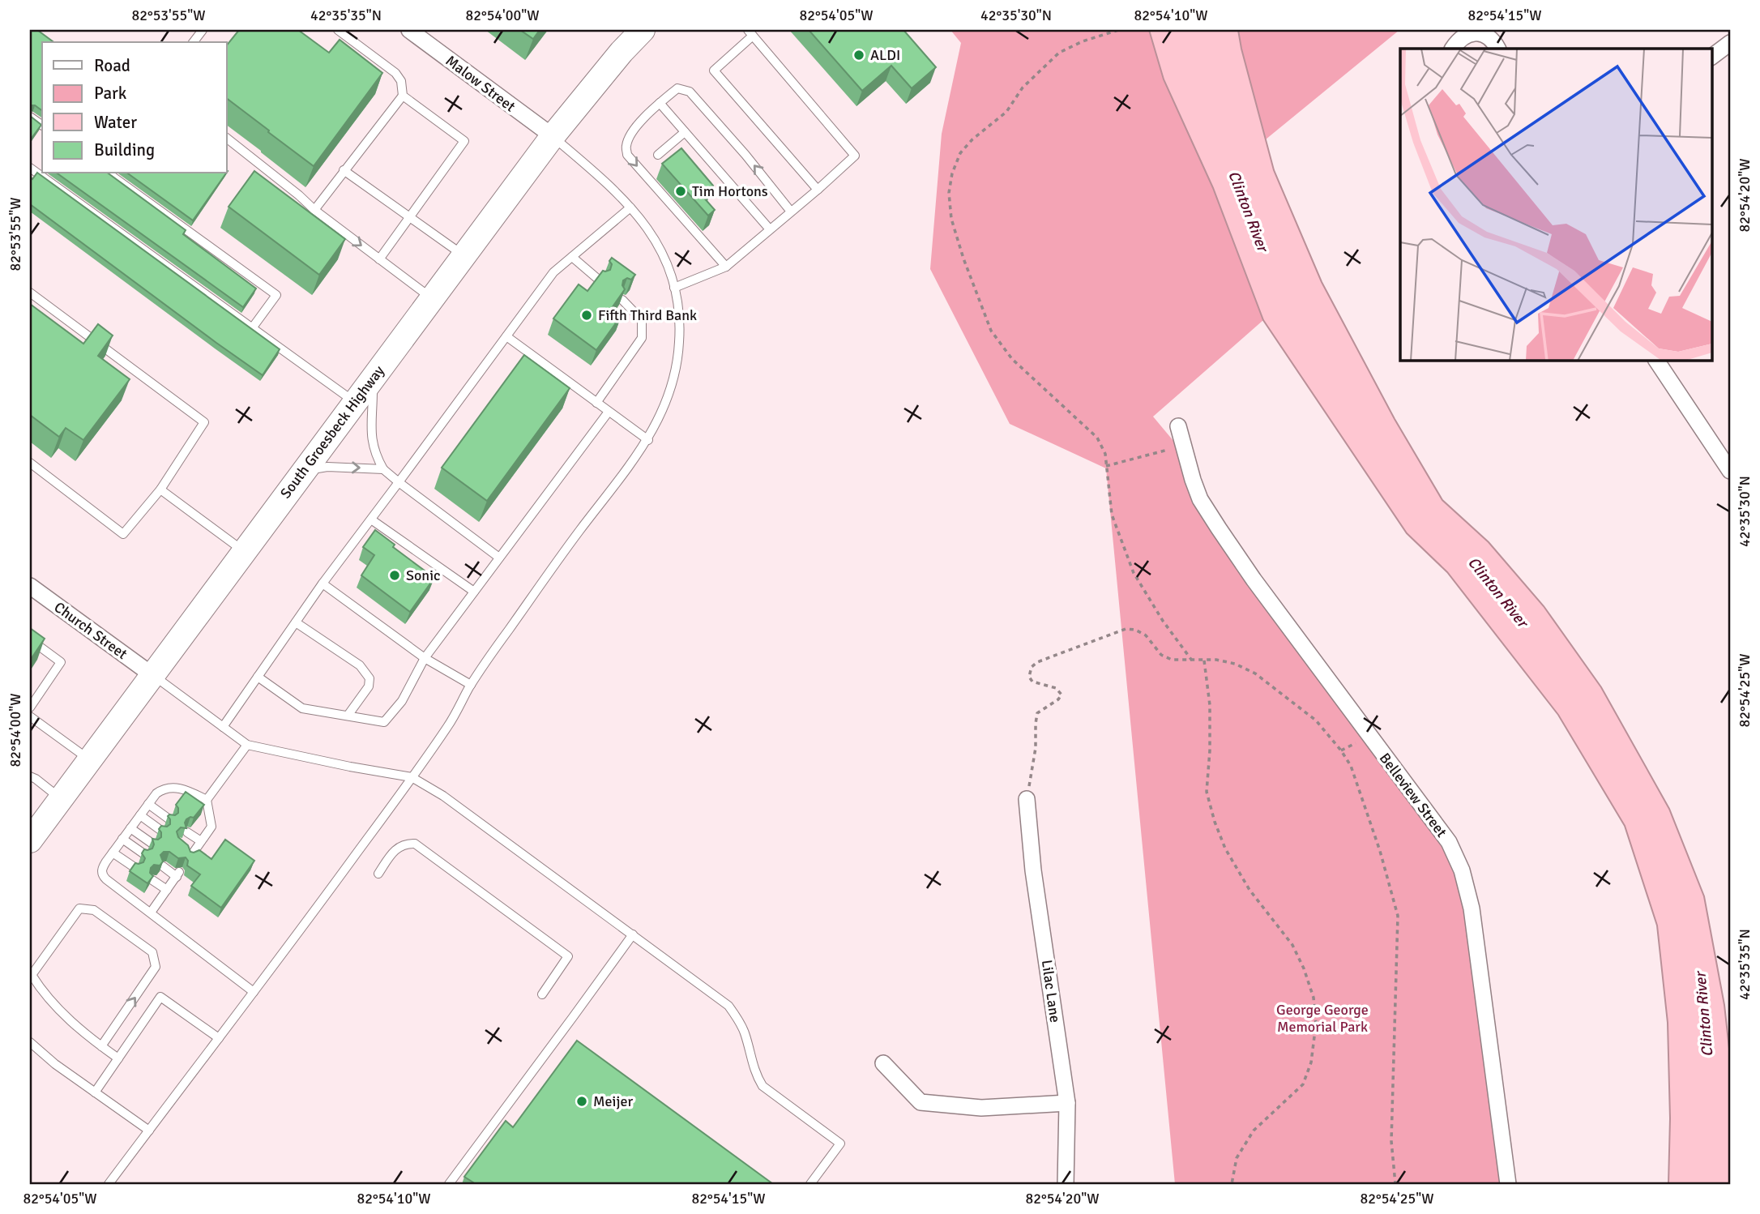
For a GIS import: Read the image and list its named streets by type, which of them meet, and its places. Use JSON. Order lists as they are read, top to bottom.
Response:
{
  "streets": {
    "main road": ["South Groesbeck Highway"],
    "street": [
      "Malow Street",
      "Church Street",
      "Belleview Street",
      "Lilac Lane"
    ]
  },
  "crossings": [
    ["Malow Street", "South Groesbeck Highway"],
    ["South Groesbeck Highway", "Church Street"]
  ],
  "water": ["Clinton River"],
  "parks": ["George George Memorial Park"],
  "places": [
    "ALDI",
    "Tim Hortons",
    "Fifth Third Bank",
    "Sonic",
    "Meijer"
  ],
  "legend": [
    "Road",
    "Park",
    "Water",
    "Building"
  ],
  "coordinates": [
    "82°53'55\"W",
    "42°35'35\"N",
    "82°54'00\"W",
    "82°54'05\"W",
    "42°35'30\"N",
    "82°54'10\"W",
    "82°54'15\"W",
    "82°54'20\"W",
    "82°54'25\"W"
  ]
}
